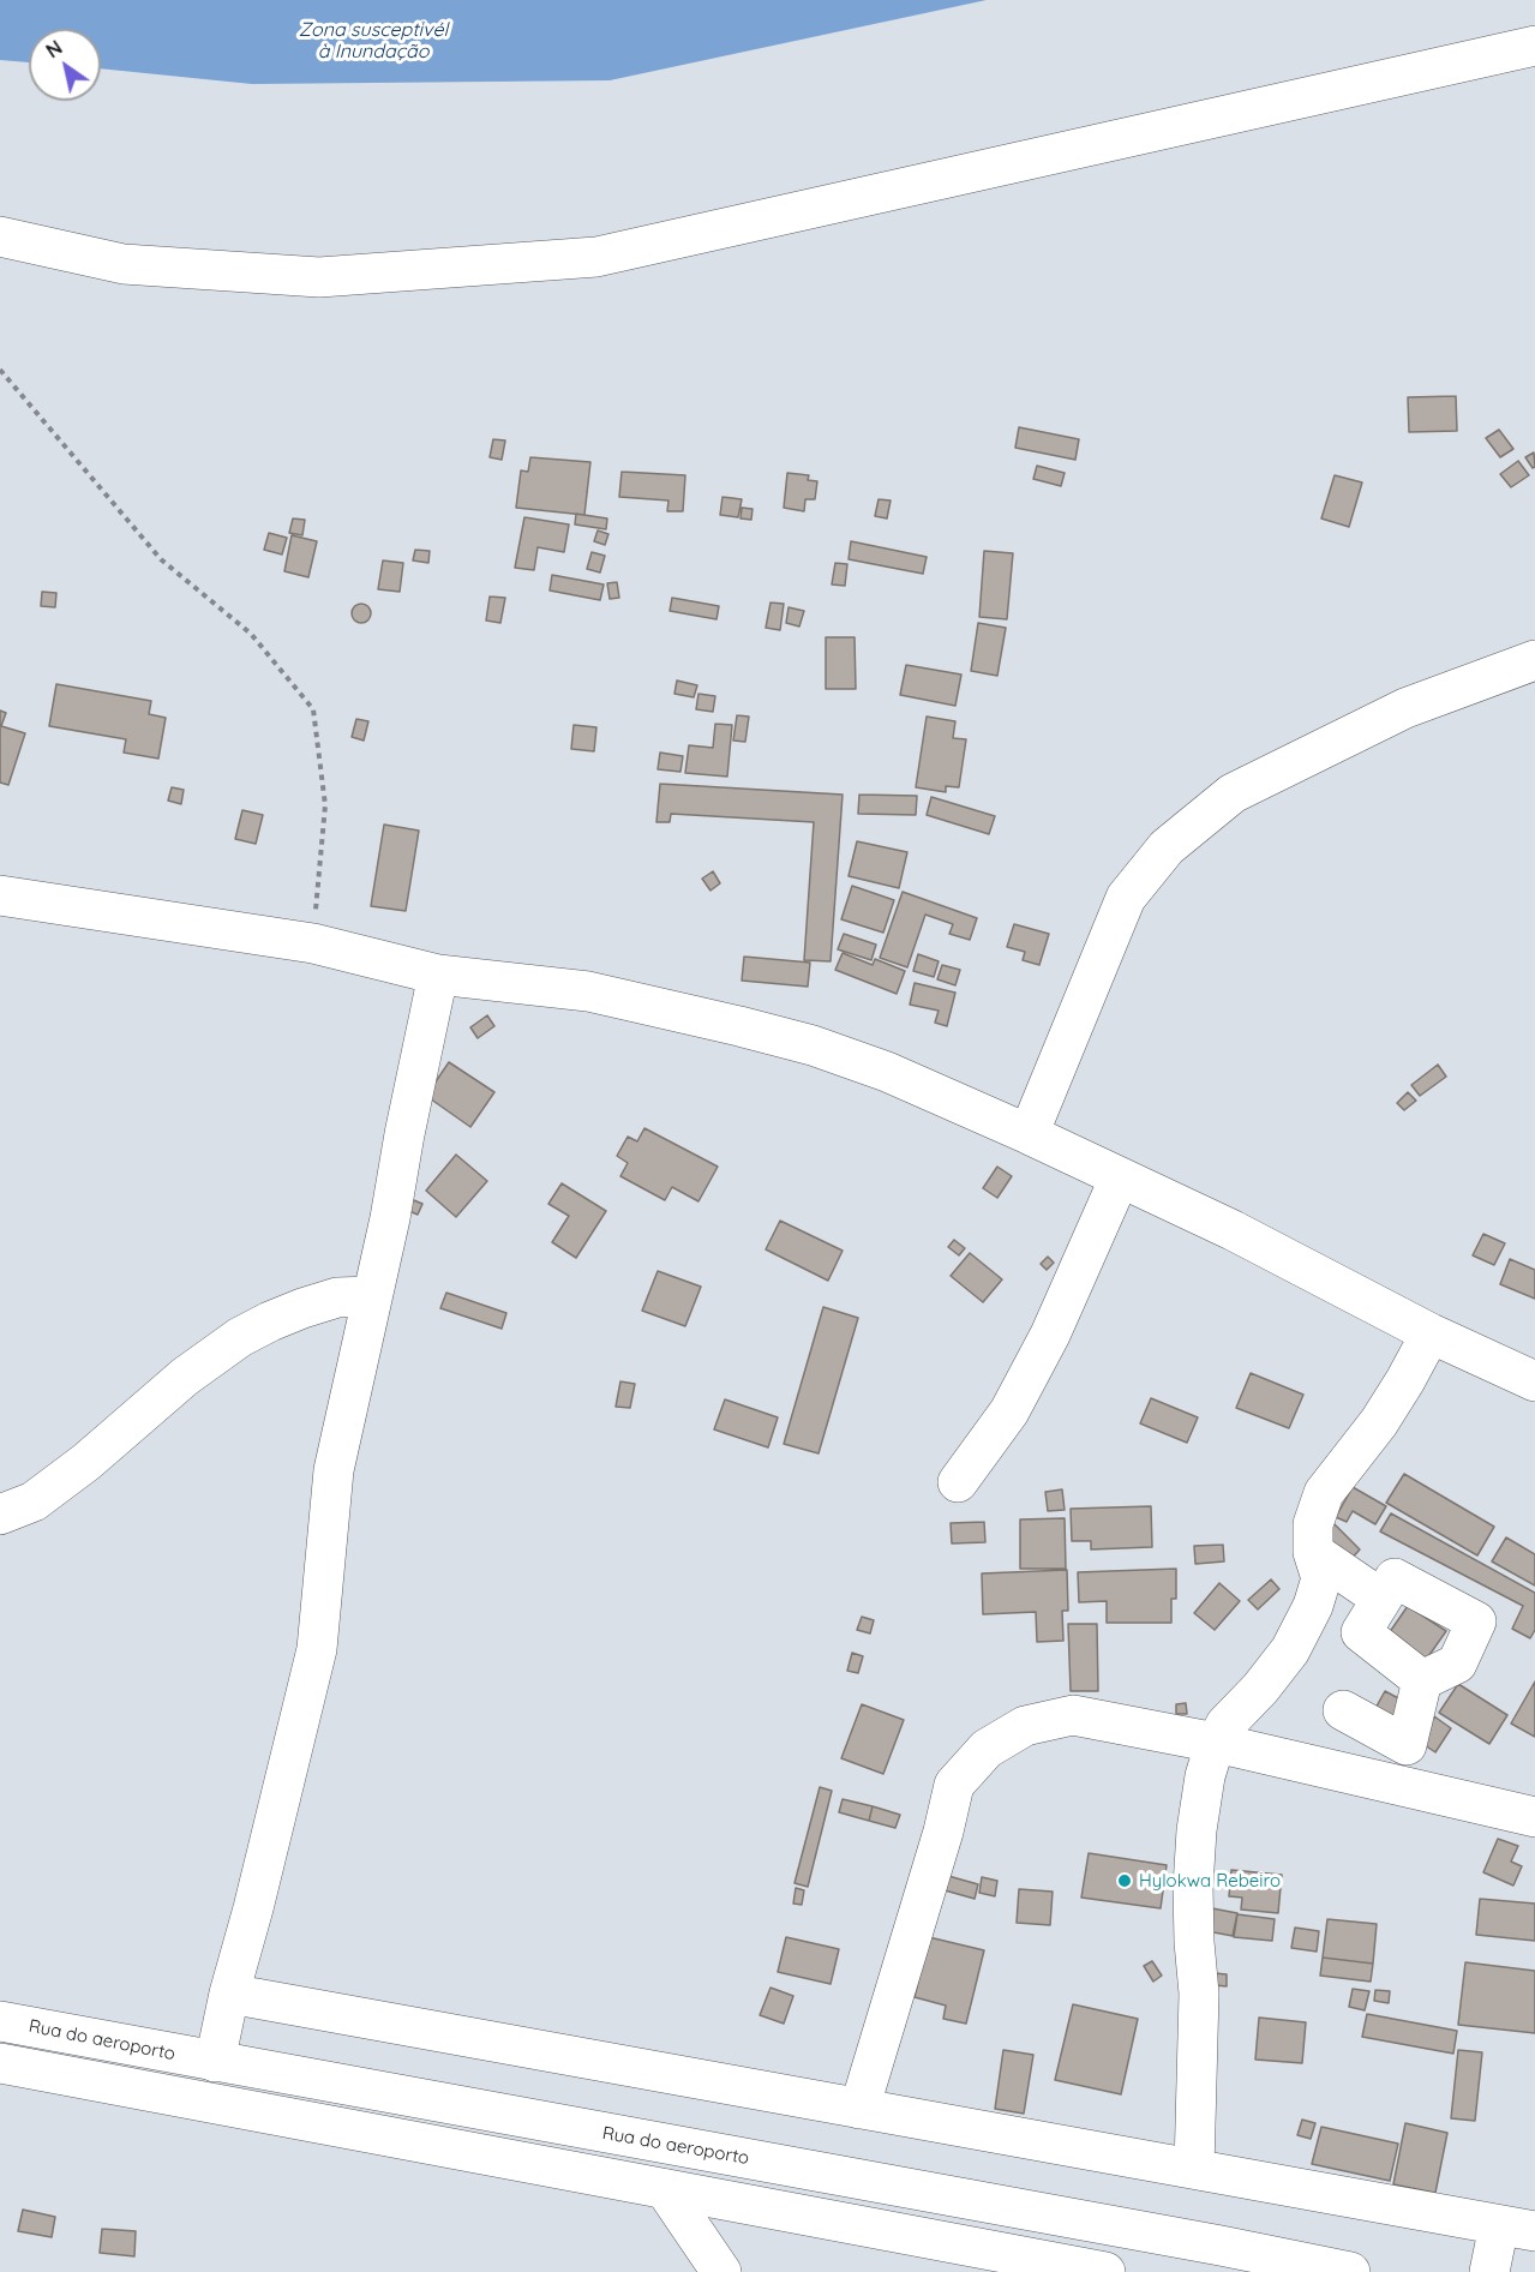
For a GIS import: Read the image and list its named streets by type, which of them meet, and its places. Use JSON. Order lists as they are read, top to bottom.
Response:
{
  "streets": {
    "street": ["Rua do aeroporto"]
  },
  "water": ["Zona susceptivél à Inundação"],
  "places": ["Hylokwa Rebeiro"],
  "north": "top left"
}
